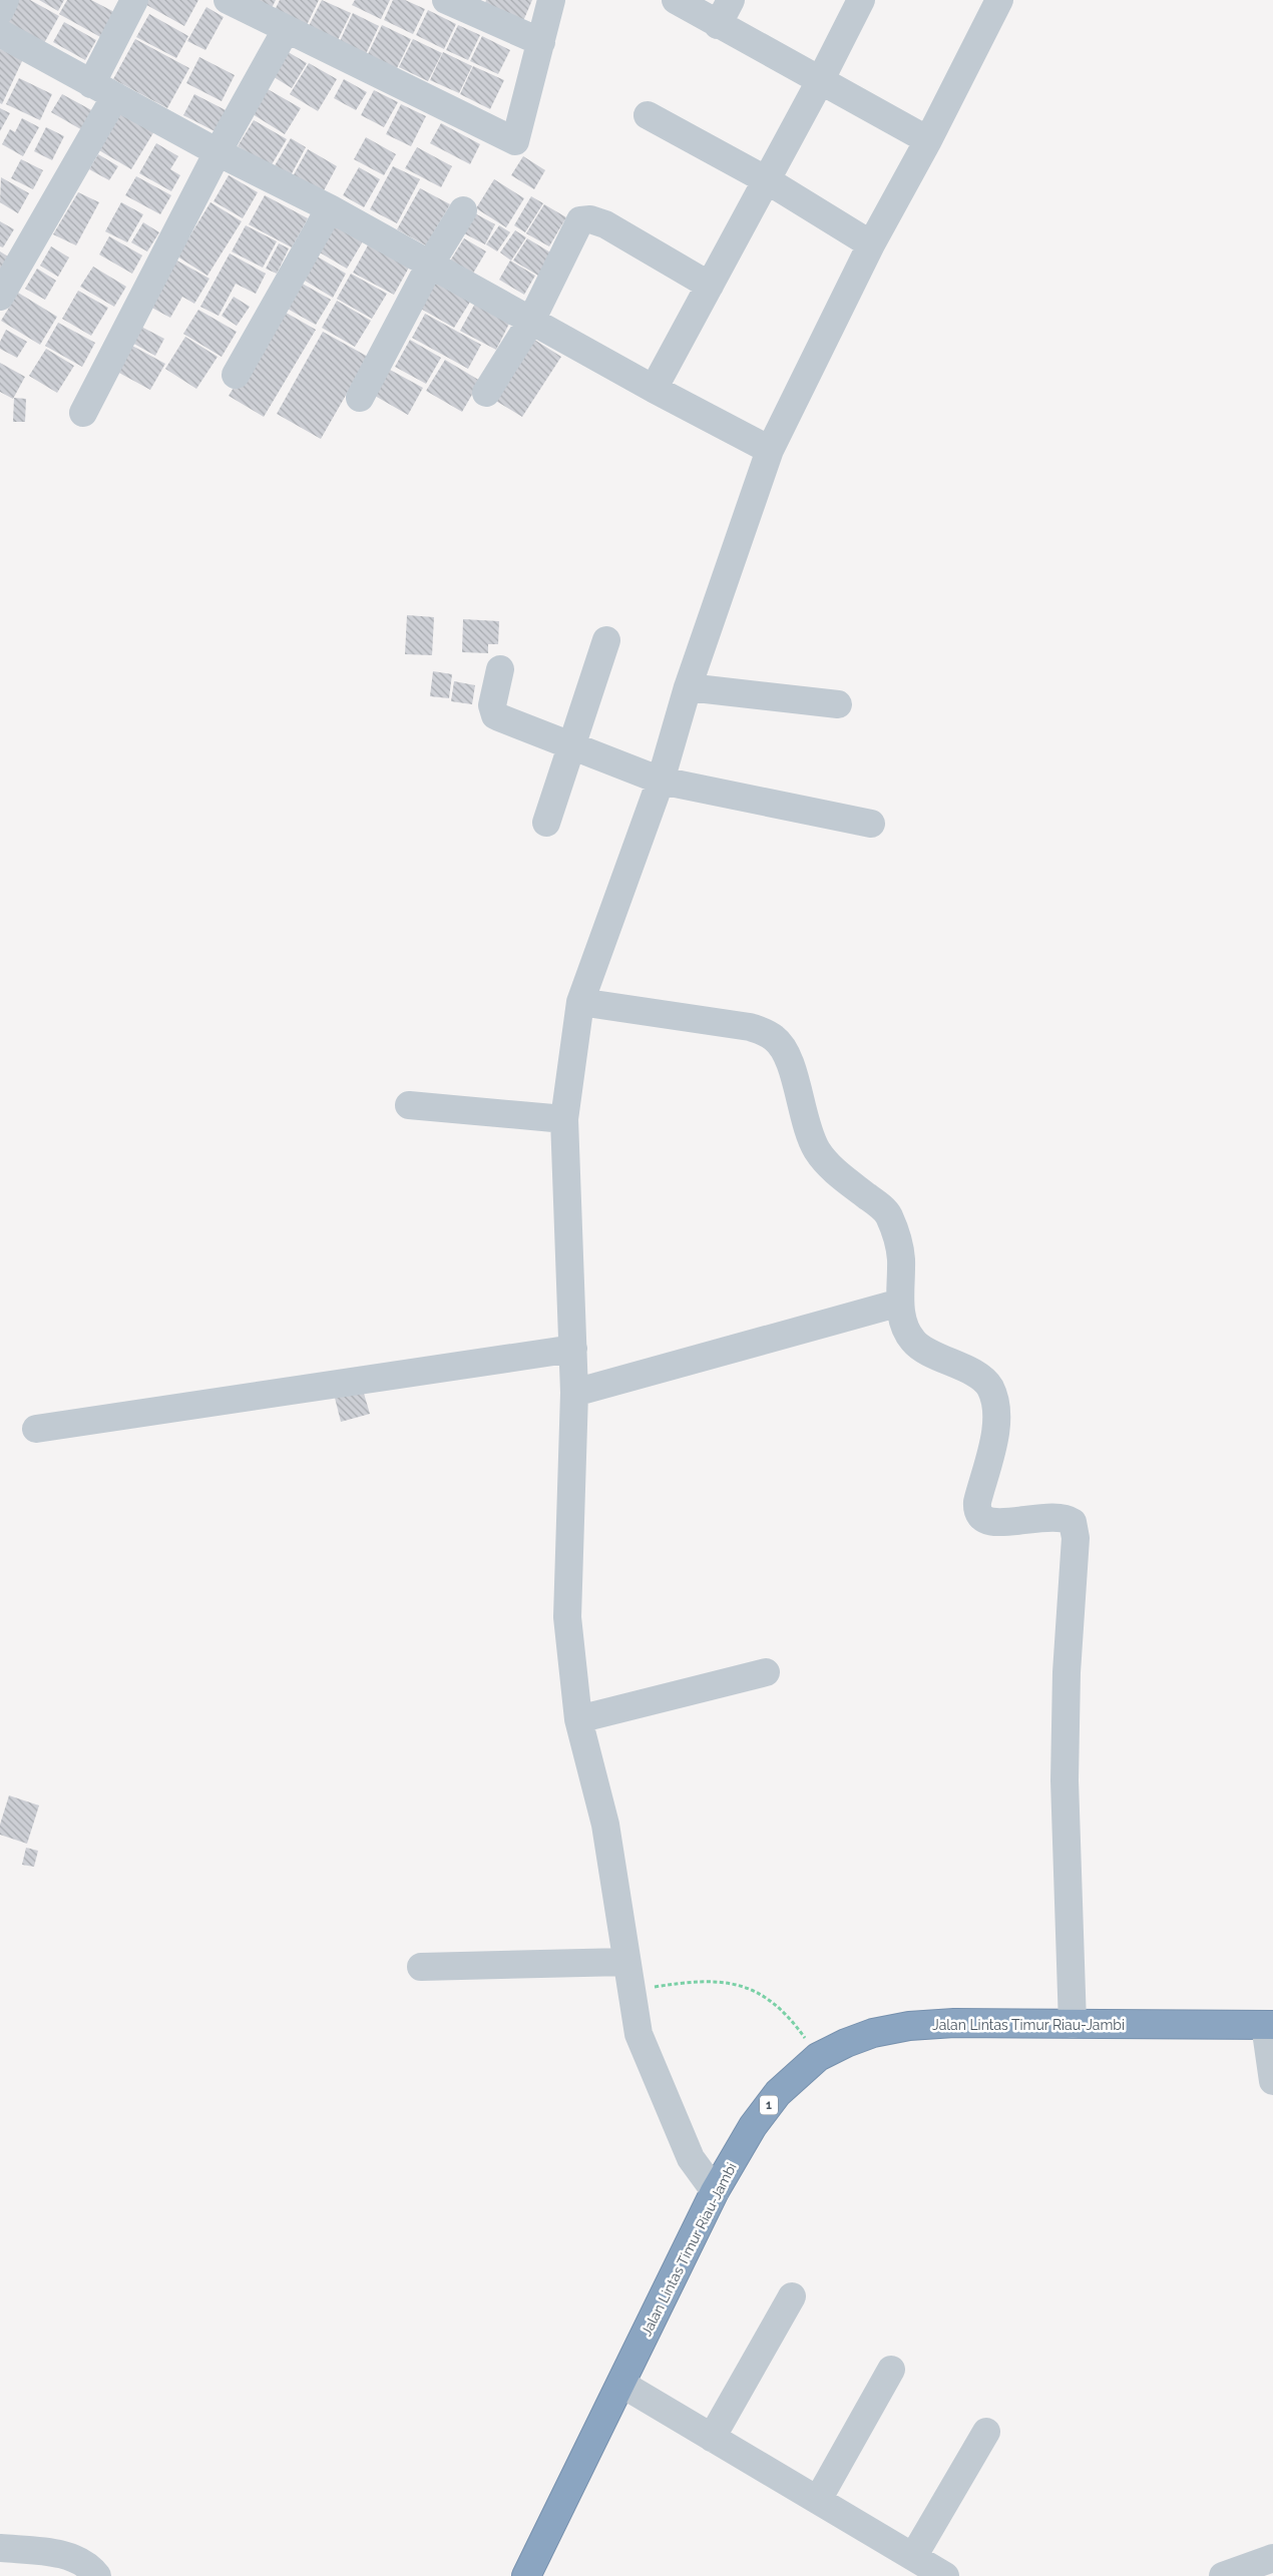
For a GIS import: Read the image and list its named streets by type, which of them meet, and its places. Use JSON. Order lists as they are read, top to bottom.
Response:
{
  "streets": {
    "highway": ["Jalan Lintas Timur Riau-Jambi", "1"]
  }
}
